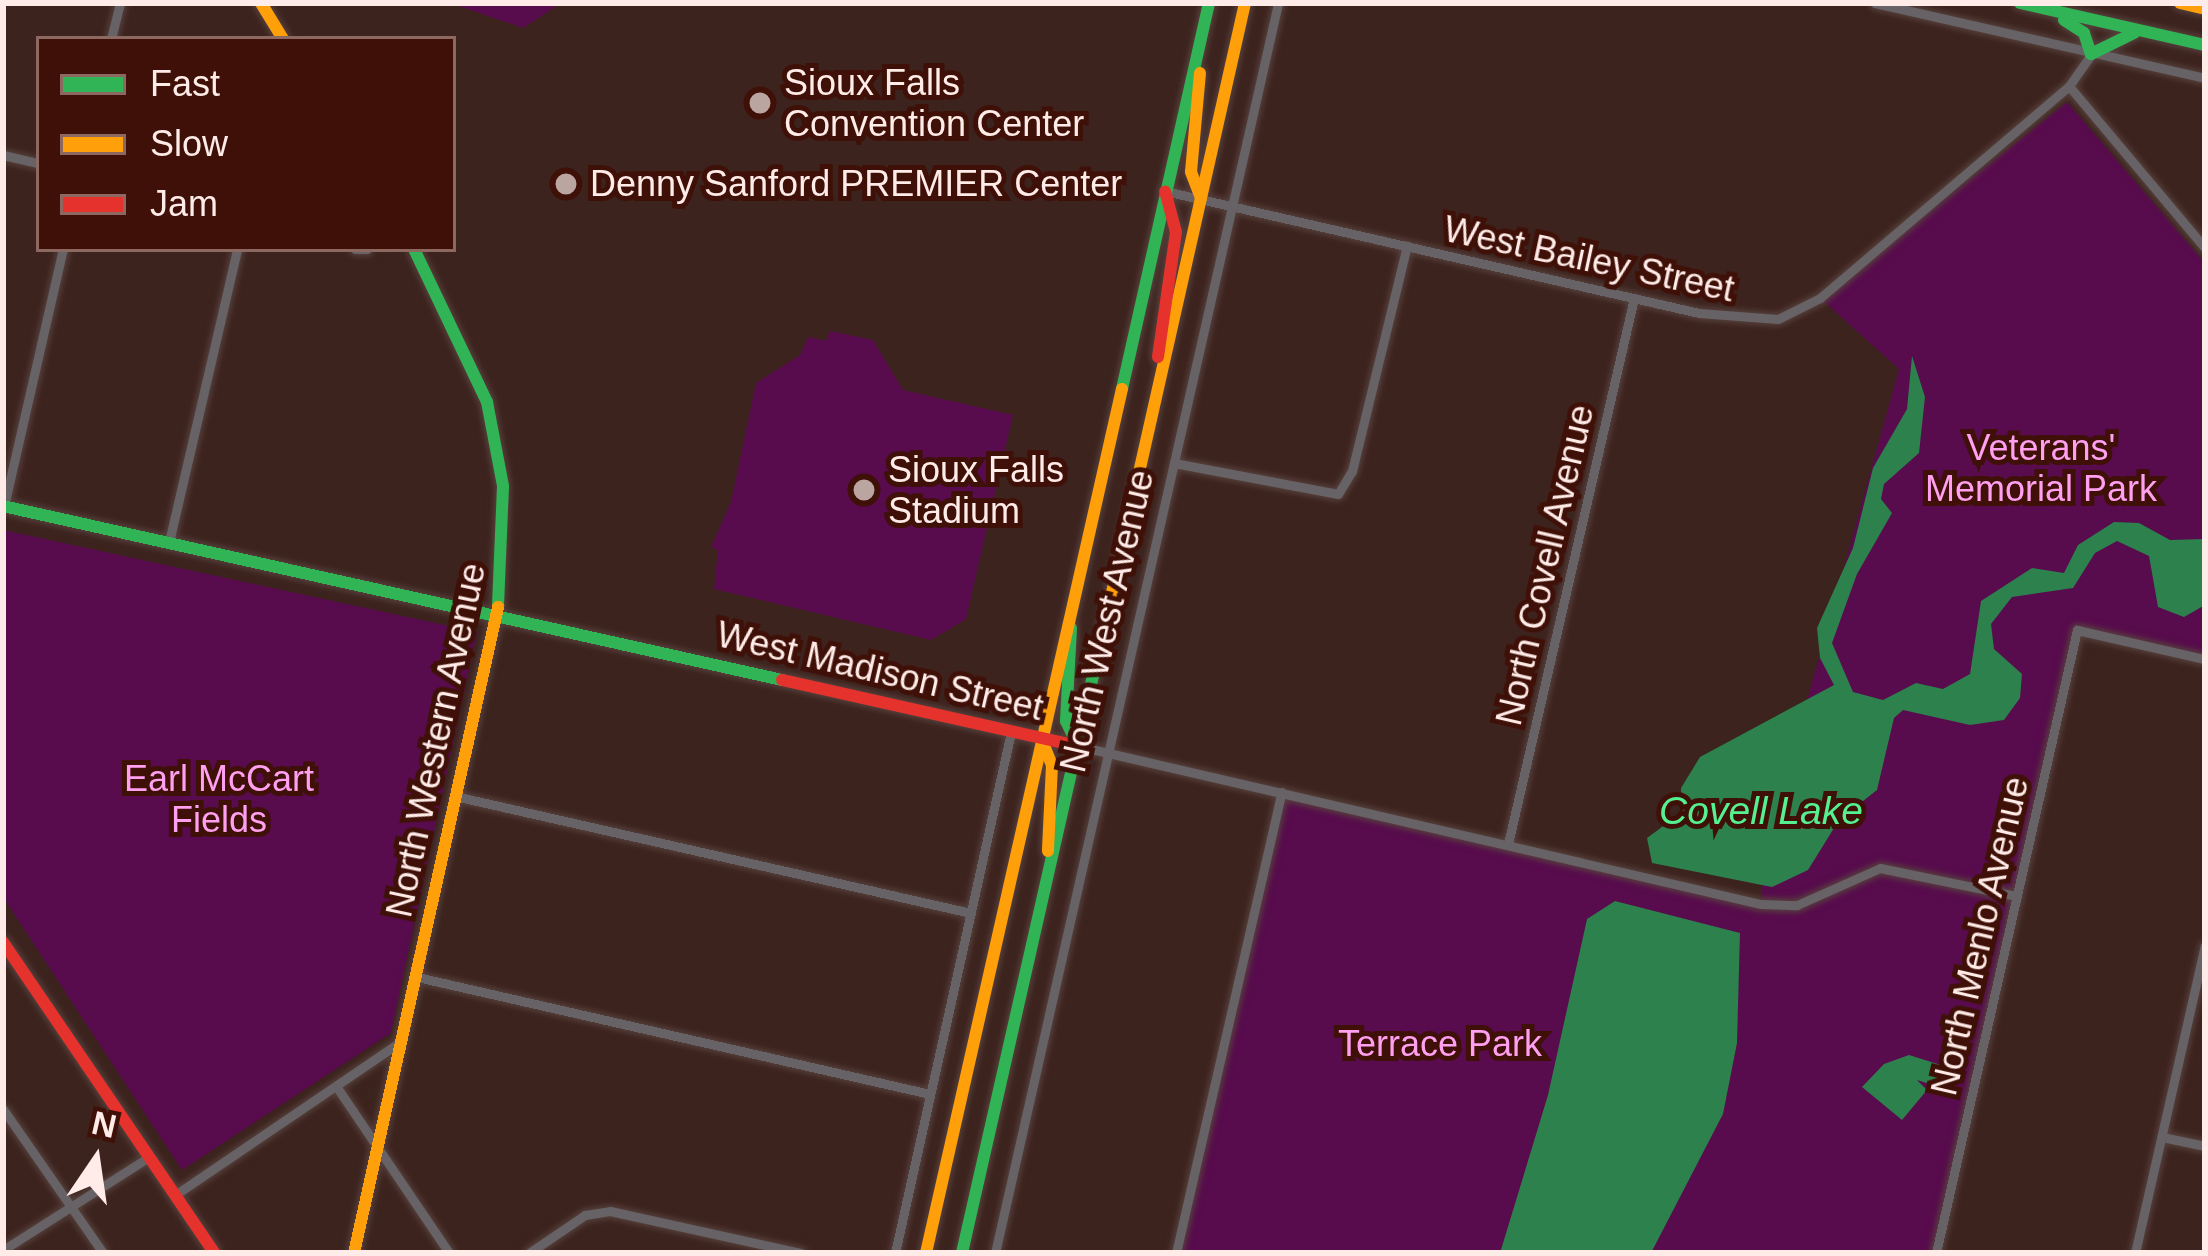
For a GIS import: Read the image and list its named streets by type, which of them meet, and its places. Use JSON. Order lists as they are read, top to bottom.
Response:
{
  "streets": {
    "main road": ["North West Avenue", "West Madison Street", "North Western Avenue"],
    "street": ["West Bailey Street", "North Covell Avenue", "North Menlo Avenue"]
  },
  "crossings": [
    ["West Bailey Street", "North Covell Avenue"],
    ["West Bailey Street", "North West Avenue"],
    ["North Covell Avenue", "West Madison Street"],
    ["North West Avenue", "West Madison Street"],
    ["West Madison Street", "North Western Avenue"],
    ["West Madison Street", "North Menlo Avenue"]
  ],
  "water": ["Covell Lake"],
  "parks": ["Veterans' Memorial Park", "Earl McCart Fields", "Terrace Park"],
  "places": ["Sioux Falls Convention Center", "Denny Sanford PREMIER Center", "Sioux Falls Stadium"],
  "legend": ["Fast", "Slow", "Jam"],
  "north": "top"
}
